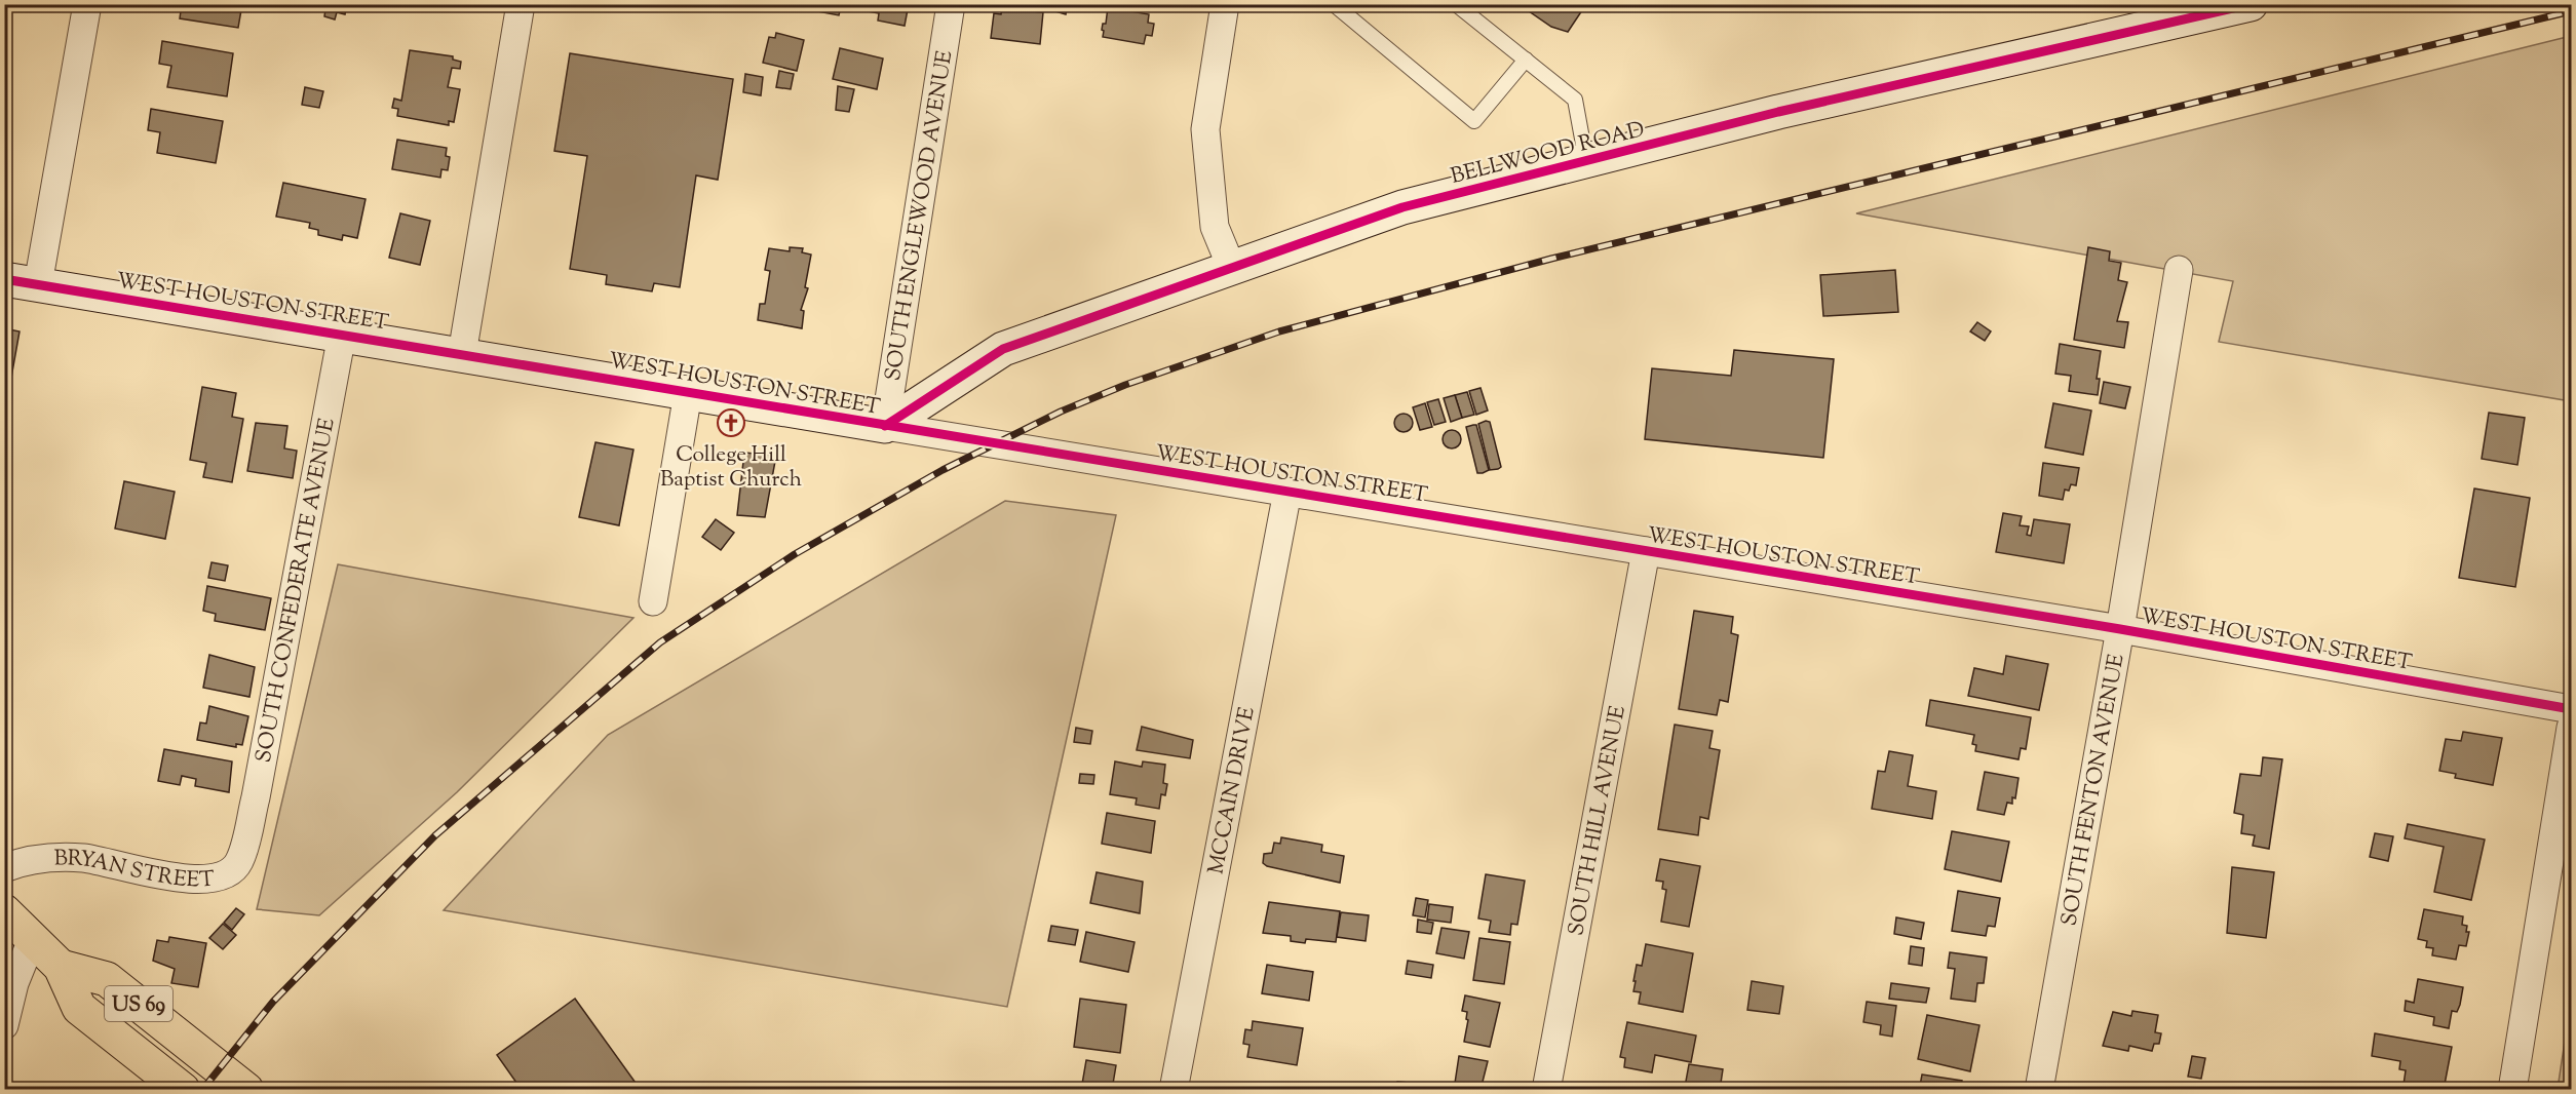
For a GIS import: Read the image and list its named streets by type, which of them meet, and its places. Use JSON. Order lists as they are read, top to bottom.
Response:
{
  "streets": {
    "main road": ["US 69"],
    "street": [
      "BELLWOOD ROAD",
      "SOUTH ENGLEWOOD AVENUE",
      "WEST HOUSTON STREET",
      "SOUTH CONFEDERATE AVENUE",
      "SOUTH FENTON AVENUE",
      "MCCAIN DRIVE",
      "SOUTH HILL AVENUE",
      "BRYAN STREET"
    ]
  },
  "crossings": [
    ["BELLWOOD ROAD", "SOUTH ENGLEWOOD AVENUE"],
    ["BELLWOOD ROAD", "WEST HOUSTON STREET"],
    ["SOUTH ENGLEWOOD AVENUE", "WEST HOUSTON STREET"],
    ["WEST HOUSTON STREET", "SOUTH CONFEDERATE AVENUE"],
    ["WEST HOUSTON STREET", "SOUTH FENTON AVENUE"],
    ["WEST HOUSTON STREET", "MCCAIN DRIVE"],
    ["WEST HOUSTON STREET", "SOUTH HILL AVENUE"],
    ["SOUTH CONFEDERATE AVENUE", "BRYAN STREET"]
  ],
  "places": {
    "church": ["College Hill Baptist Church"]
  }
}
